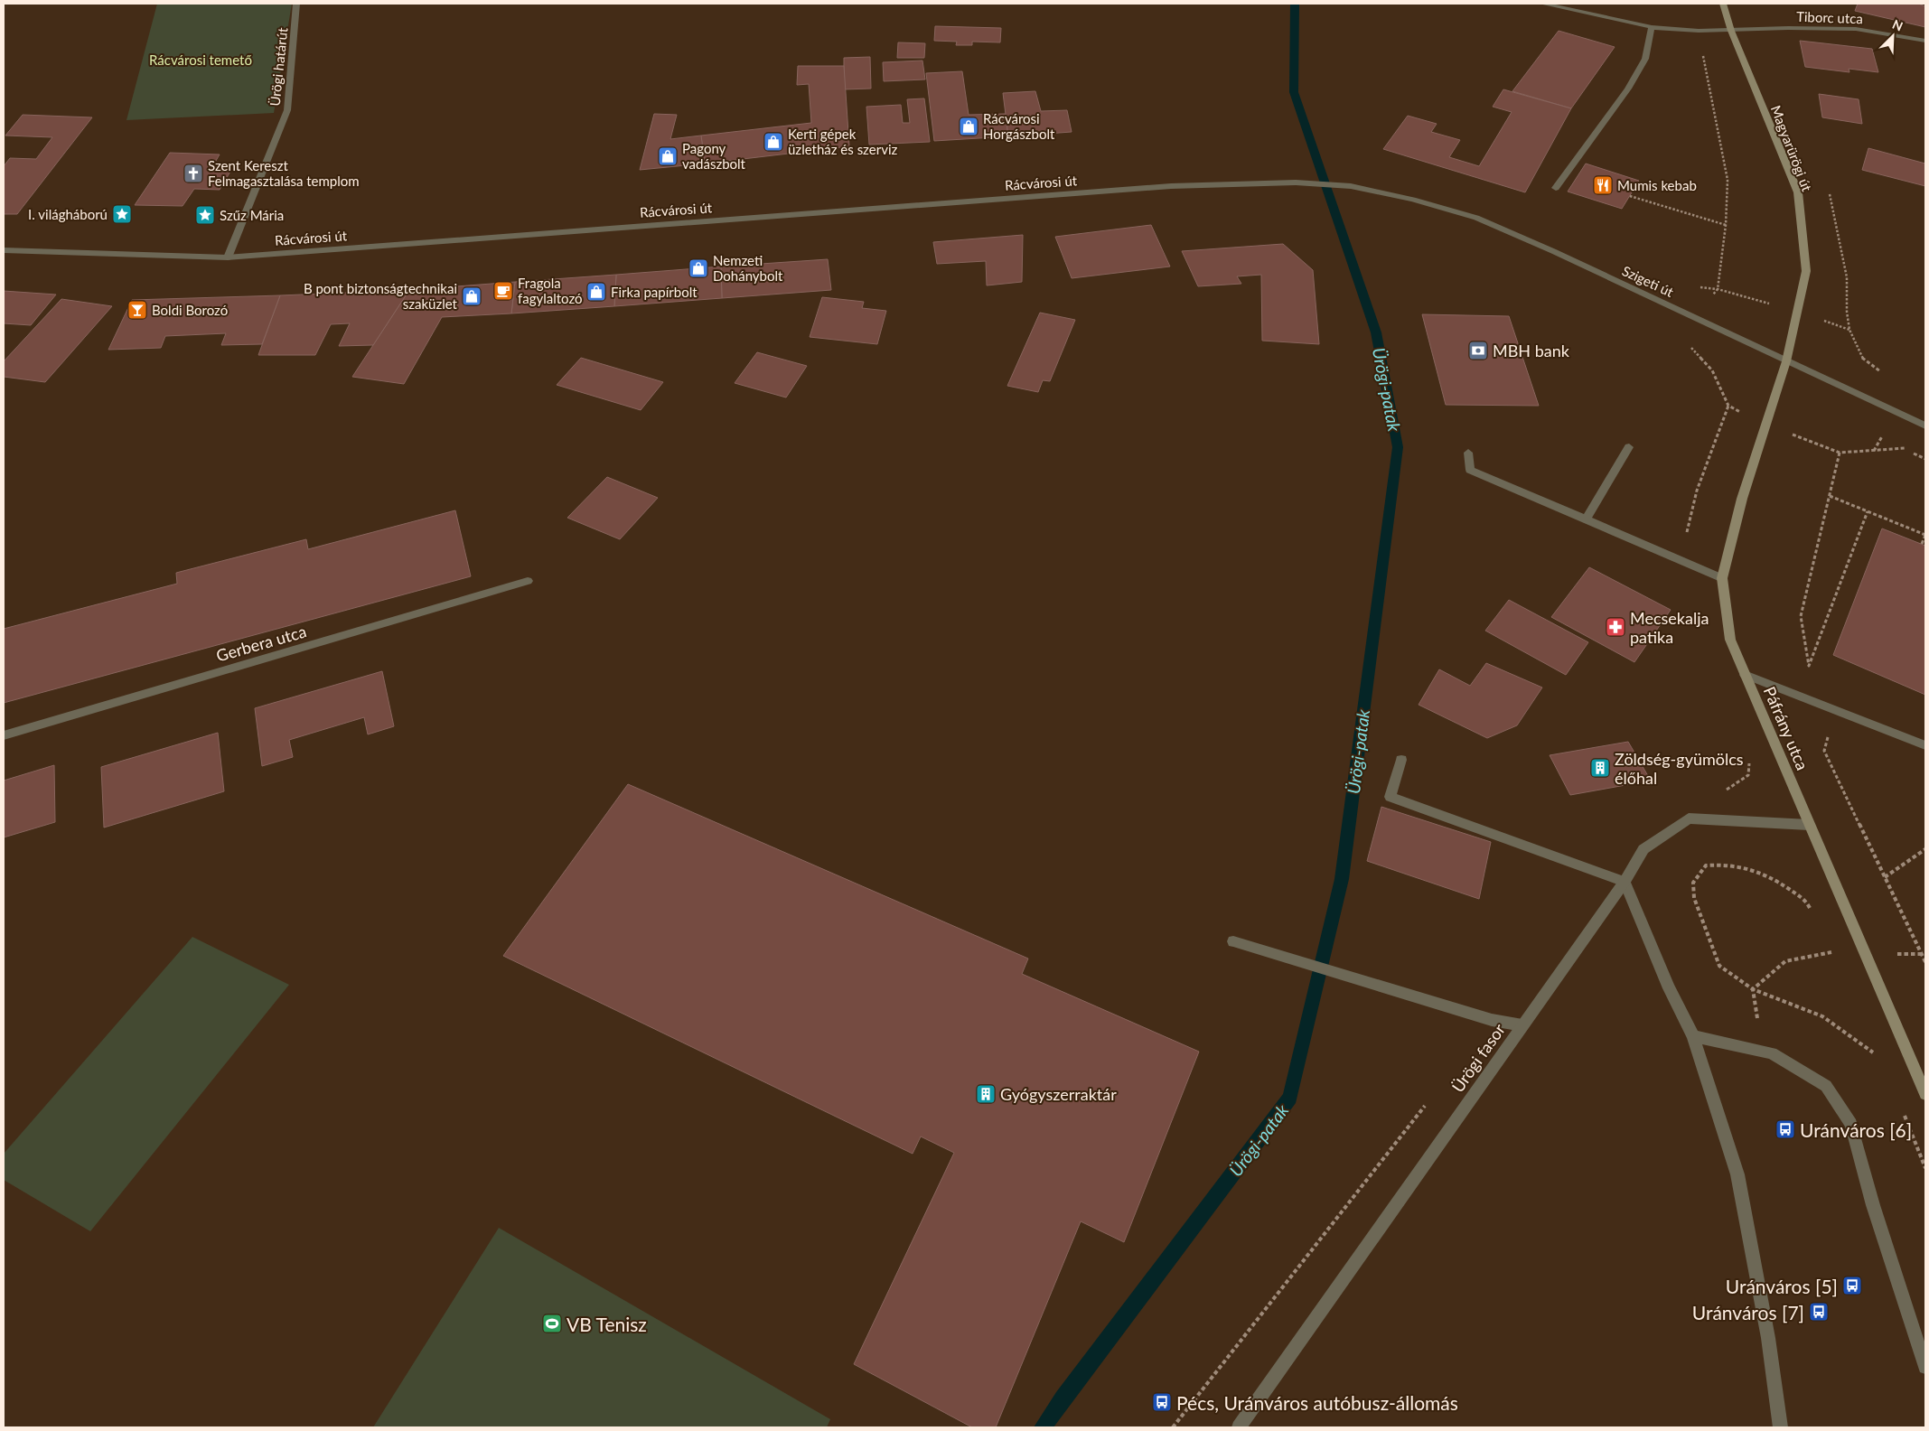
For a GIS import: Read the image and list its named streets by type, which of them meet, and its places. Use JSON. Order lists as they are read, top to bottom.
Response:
{
  "streets": {
    "main road": ["Magyarürögi út", "Páfrány utca"],
    "street": [
      "Tiborc utca",
      "Ürögi határút",
      "Rácvárosi út",
      "Szigeti út",
      "Gerbera utca",
      "Ürögi fasor"
    ]
  },
  "crossings": [
    ["Tiborc utca", "Magyarürögi út"],
    ["Ürögi határút", "Rácvárosi út"],
    ["Magyarürögi út", "Szigeti út"],
    ["Magyarürögi út", "Páfrány utca"],
    ["Rácvárosi út", "Szigeti út"],
    ["Szigeti út", "Páfrány utca"],
    ["Páfrány utca", "Ürögi fasor"]
  ],
  "water": ["Ürögi-patak"],
  "parks": ["Rácvárosi temető"],
  "places": {
    "shop": [
      "Rácvárosi Horgászbolt",
      "Kerti gépek üzletház és szerviz",
      "Pagony vadászbolt",
      "Nemzeti Dohánybolt",
      "Firka papírbolt",
      "B pont biztonságtechnikai szaküzlet"
    ],
    "church": ["Szent Kereszt Felmagasztalása templom"],
    "restaurant": ["Mumis kebab"],
    "place": ["I. világháború", "Szűz Mária"],
    "cafe": ["Fragola fagylaltozó"],
    "bar": ["Boldi Borozó"],
    "bank": ["MBH bank"],
    "pharmacy": ["Mecsekalja patika"],
    "building": ["Zöldség-gyümölcs élőhal", "Gyógyszerraktár"],
    "bus stop": [
      "Uránváros [6]",
      "Uránváros [5]",
      "Uránváros [7]",
      "Pécs, Uránváros autóbusz-állomás"
    ],
    "sports": ["VB Tenisz"]
  },
  "north": "top right"
}
